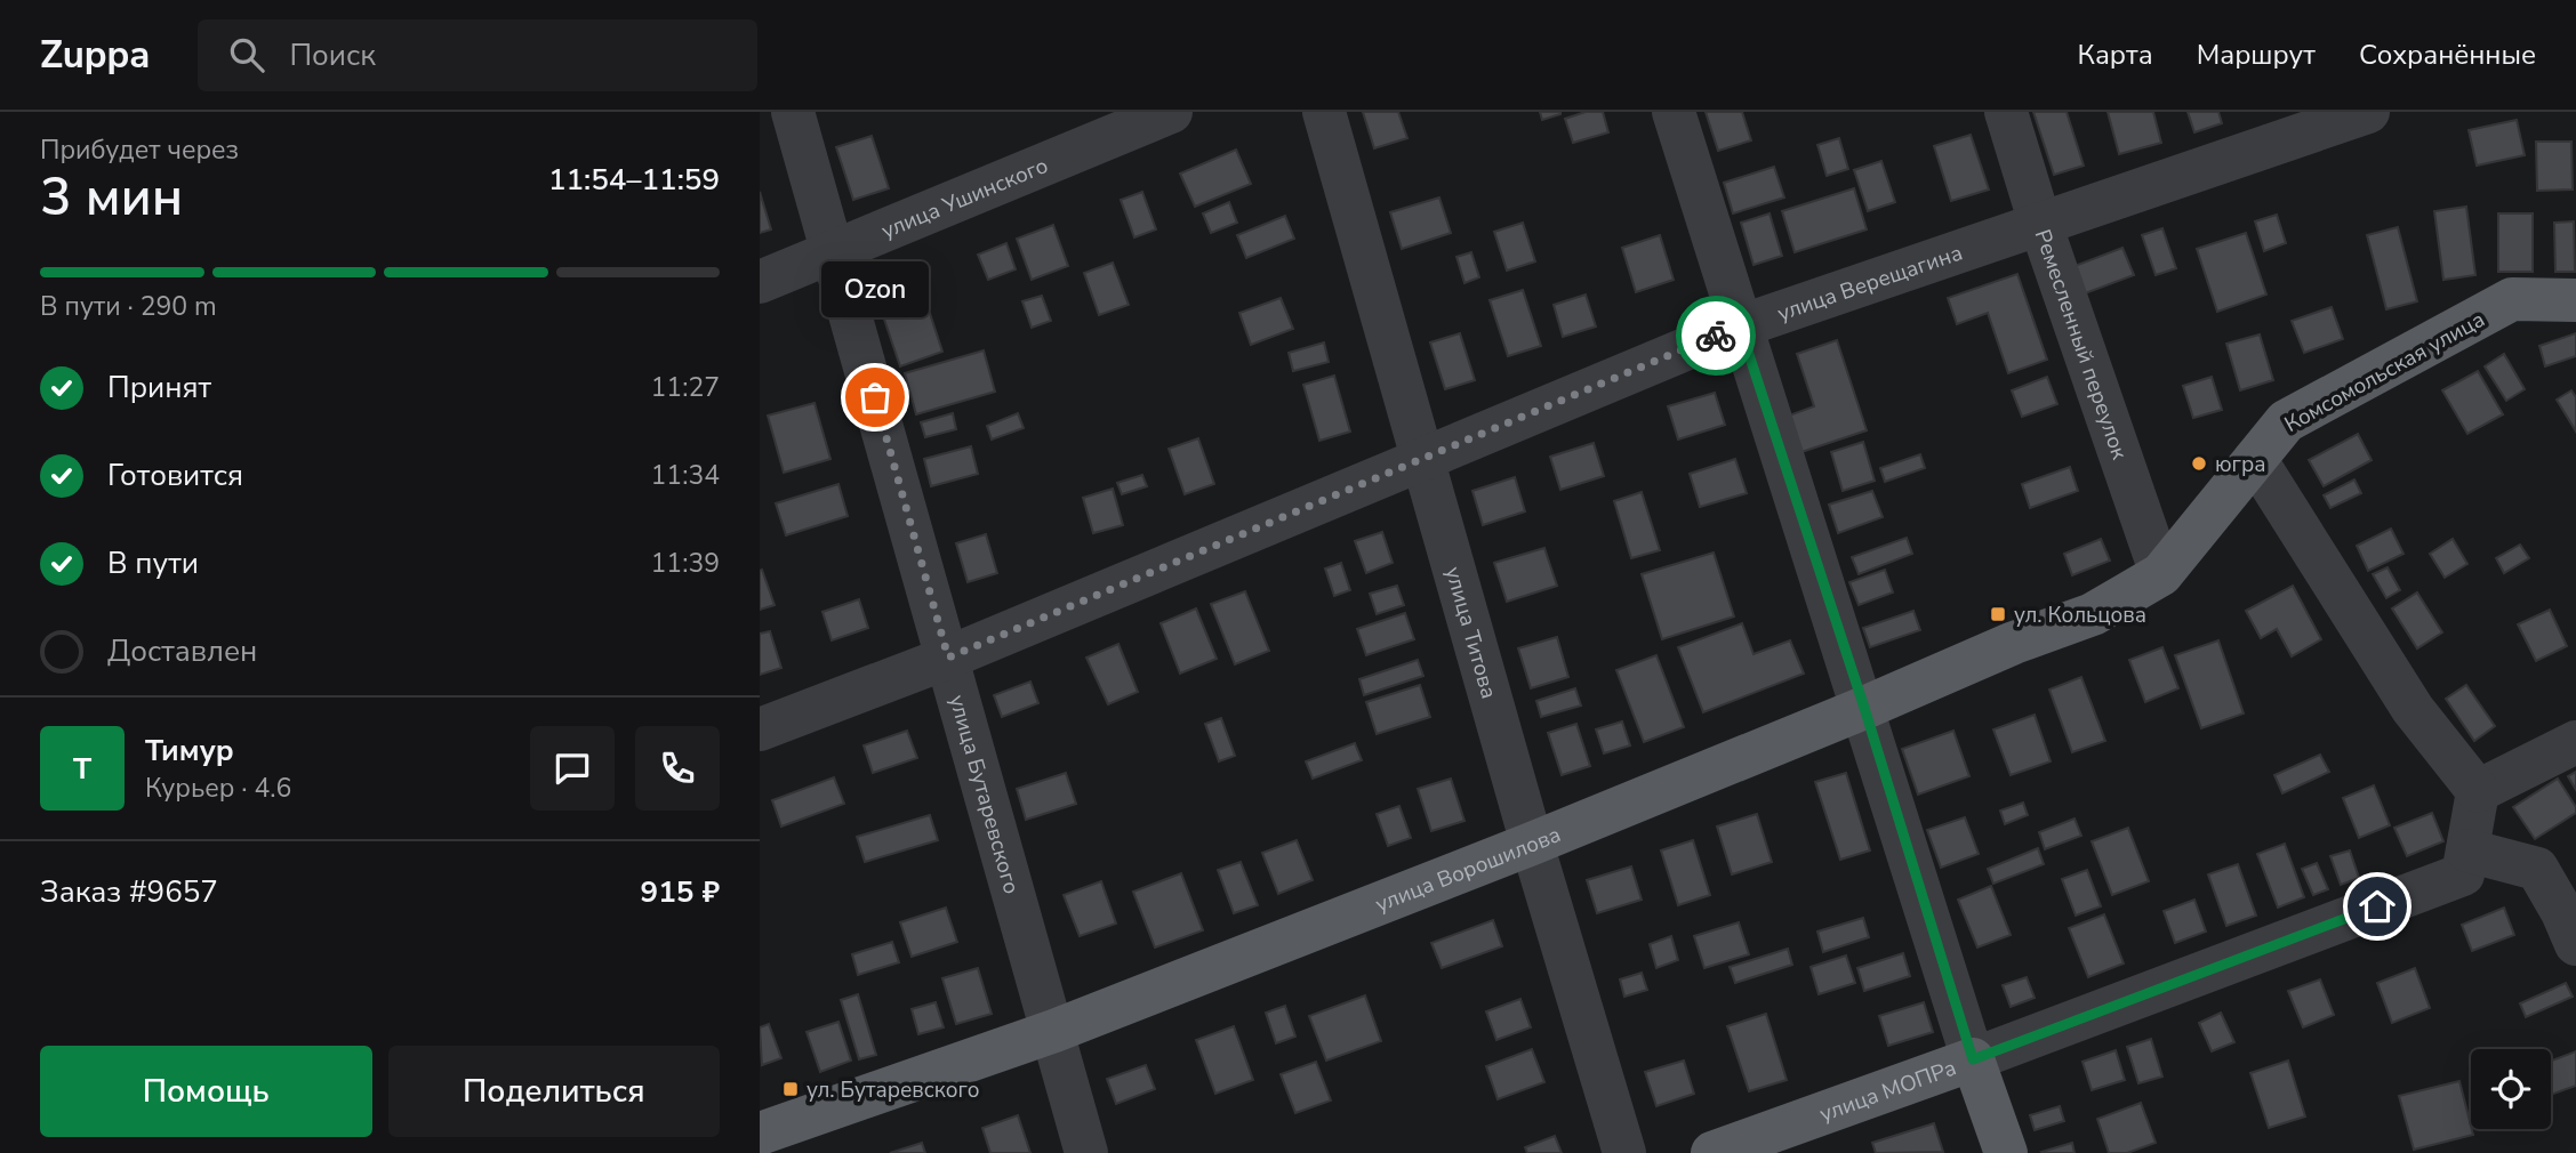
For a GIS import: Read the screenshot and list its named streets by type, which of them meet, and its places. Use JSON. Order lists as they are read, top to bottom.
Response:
{
  "streets": {
    "main road": ["Комсомольская улица", "улица Ворошилова", "улица МОПРа"],
    "street": [
      "улица Ушинского",
      "улица Верещагина",
      "Ремесленный переулок",
      "улица Титова",
      "улица Бутаревского"
    ]
  },
  "crossings": [
    ["улица Ушинского", "улица Бутаревского"],
    ["улица Верещагина", "Ремесленный переулок"],
    ["улица Верещагина", "улица Титова"],
    ["улица Верещагина", "улица Бутаревского"],
    ["Ремесленный переулок", "Комсомольская улица"],
    ["Ремесленный переулок", "улица Ворошилова"],
    ["Комсомольская улица", "улица Ворошилова"],
    ["улица Титова", "улица Ворошилова"],
    ["улица Бутаревского", "улица Ворошилова"]
  ],
  "places": {
    "other": ["Ozon", "югра"],
    "transit": ["ул. Кольцова", "ул. Бутаревского"]
  },
  "page": {
    "header": "Zuppa",
    "search": "Поиск",
    "nav": ["Карта", "Маршрут", "Сохранённые"],
    "heading": ["3 мин", "Прибудет через", "11:54–11:59"],
    "panel": [
      "Тимур",
      "Курьер · 4.6",
      "Заказ #9657",
      "915 ₽"
    ],
    "bar": "В пути · 290 m",
    "bubble": "Ozon",
    "list": [
      ["Принят", "11:27"],
      ["Готовится", "11:34"],
      ["В пути", "11:39"],
      "Доставлен"
    ],
    "round": "Т",
    "buttons": ["Помощь", "Поделиться"]
  }
}
